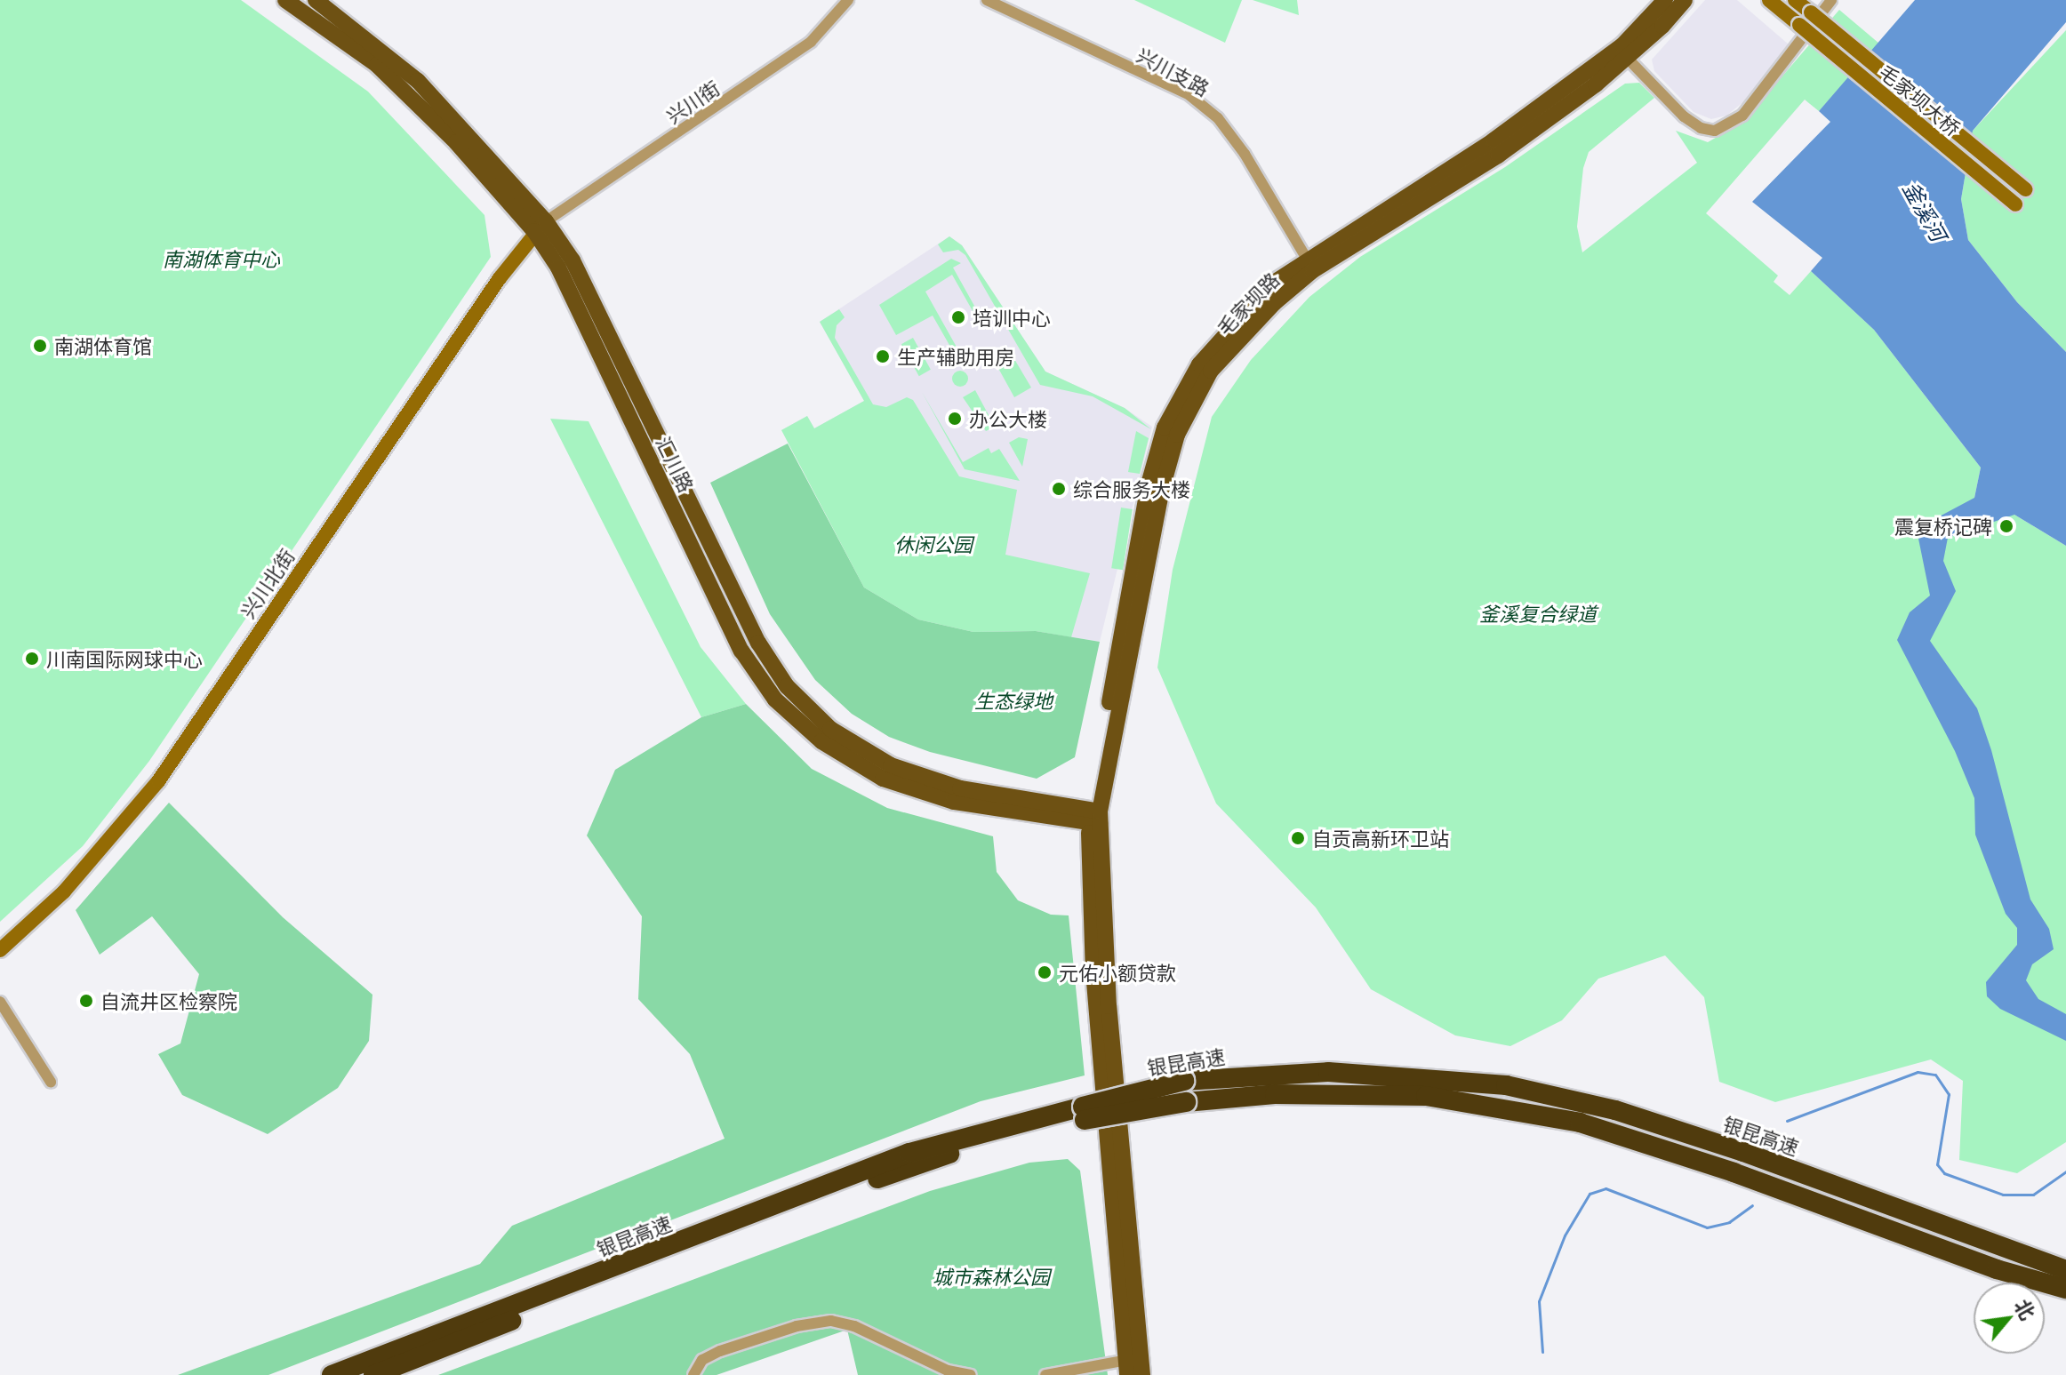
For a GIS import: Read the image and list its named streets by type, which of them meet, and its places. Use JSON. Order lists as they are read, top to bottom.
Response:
{
  "streets": {
    "highway": ["银昆高速"],
    "main road": ["毛家坝路", "汇川路"],
    "street": [
      "兴川支路",
      "毛家坝大桥",
      "兴川街",
      "兴川北街"
    ]
  },
  "crossings": [
    ["兴川支路", "毛家坝路"],
    ["兴川街", "汇川路"],
    ["兴川街", "兴川北街"],
    ["毛家坝路", "汇川路"],
    ["汇川路", "兴川北街"]
  ],
  "water": ["釜溪河"],
  "parks": [
    "南湖体育中心",
    "休闲公园",
    "釜溪复合绿道",
    "生态绿地",
    "城市森林公园"
  ],
  "places": [
    "培训中心",
    "南湖体育馆",
    "生产辅助用房",
    "办公大楼",
    "综合服务大楼",
    "震复桥记碑",
    "川南国际网球中心",
    "自贡高新环卫站",
    "元佑小额贷款",
    "自流井区检察院"
  ],
  "north": "top right"
}
